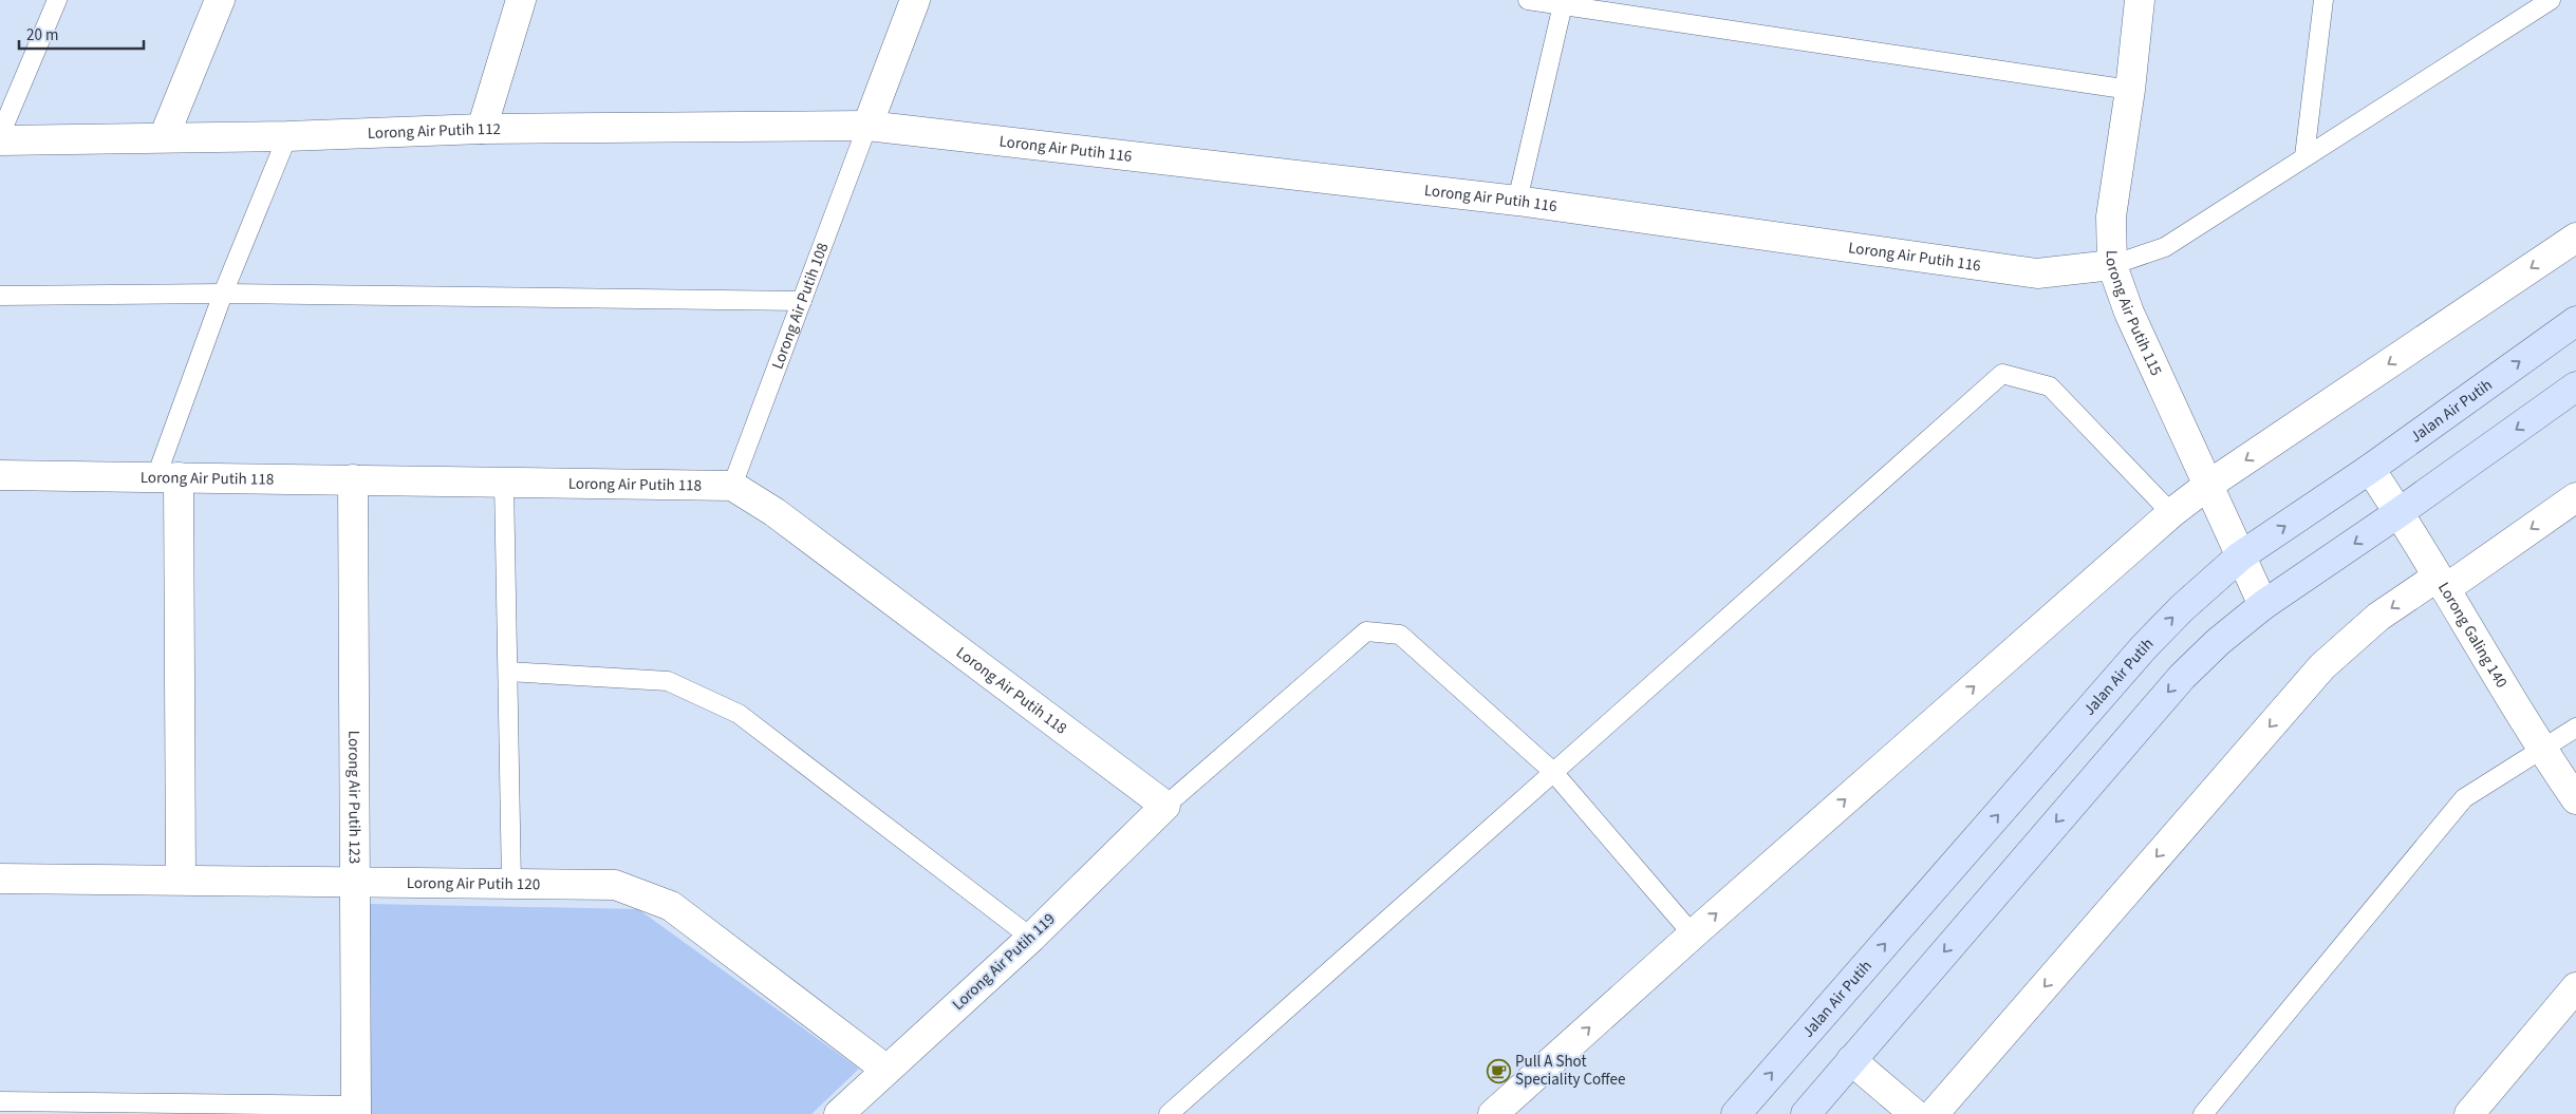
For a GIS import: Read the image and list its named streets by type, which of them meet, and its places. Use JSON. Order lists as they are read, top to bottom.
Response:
{
  "streets": {
    "street": [
      "Lorong Air Putih 112",
      "Lorong Air Putih 116",
      "Lorong Air Putih 115",
      "Jalan Air Putih",
      "Lorong Air Putih 118",
      "Lorong Galing 140",
      "Lorong Air Putih 123",
      "Lorong Air Putih 120",
      "Lorong Air Putih 119"
    ],
    "lane": ["Lorong Air Putih 108"]
  },
  "crossings": [
    ["Lorong Air Putih 112", "Lorong Air Putih 116"],
    ["Lorong Air Putih 112", "Lorong Air Putih 108"],
    ["Lorong Air Putih 116", "Lorong Air Putih 108"],
    ["Lorong Air Putih 116", "Lorong Air Putih 115"],
    ["Lorong Air Putih 108", "Lorong Air Putih 118"],
    ["Lorong Air Putih 115", "Jalan Air Putih"],
    ["Jalan Air Putih", "Lorong Galing 140"],
    ["Lorong Air Putih 118", "Lorong Air Putih 123"],
    ["Lorong Air Putih 118", "Lorong Air Putih 119"],
    ["Lorong Air Putih 123", "Lorong Air Putih 120"],
    ["Lorong Air Putih 120", "Lorong Air Putih 119"]
  ],
  "places": {
    "cafe": ["Pull A Shot Speciality Coffee"]
  },
  "scale_bar": "20 m"
}
